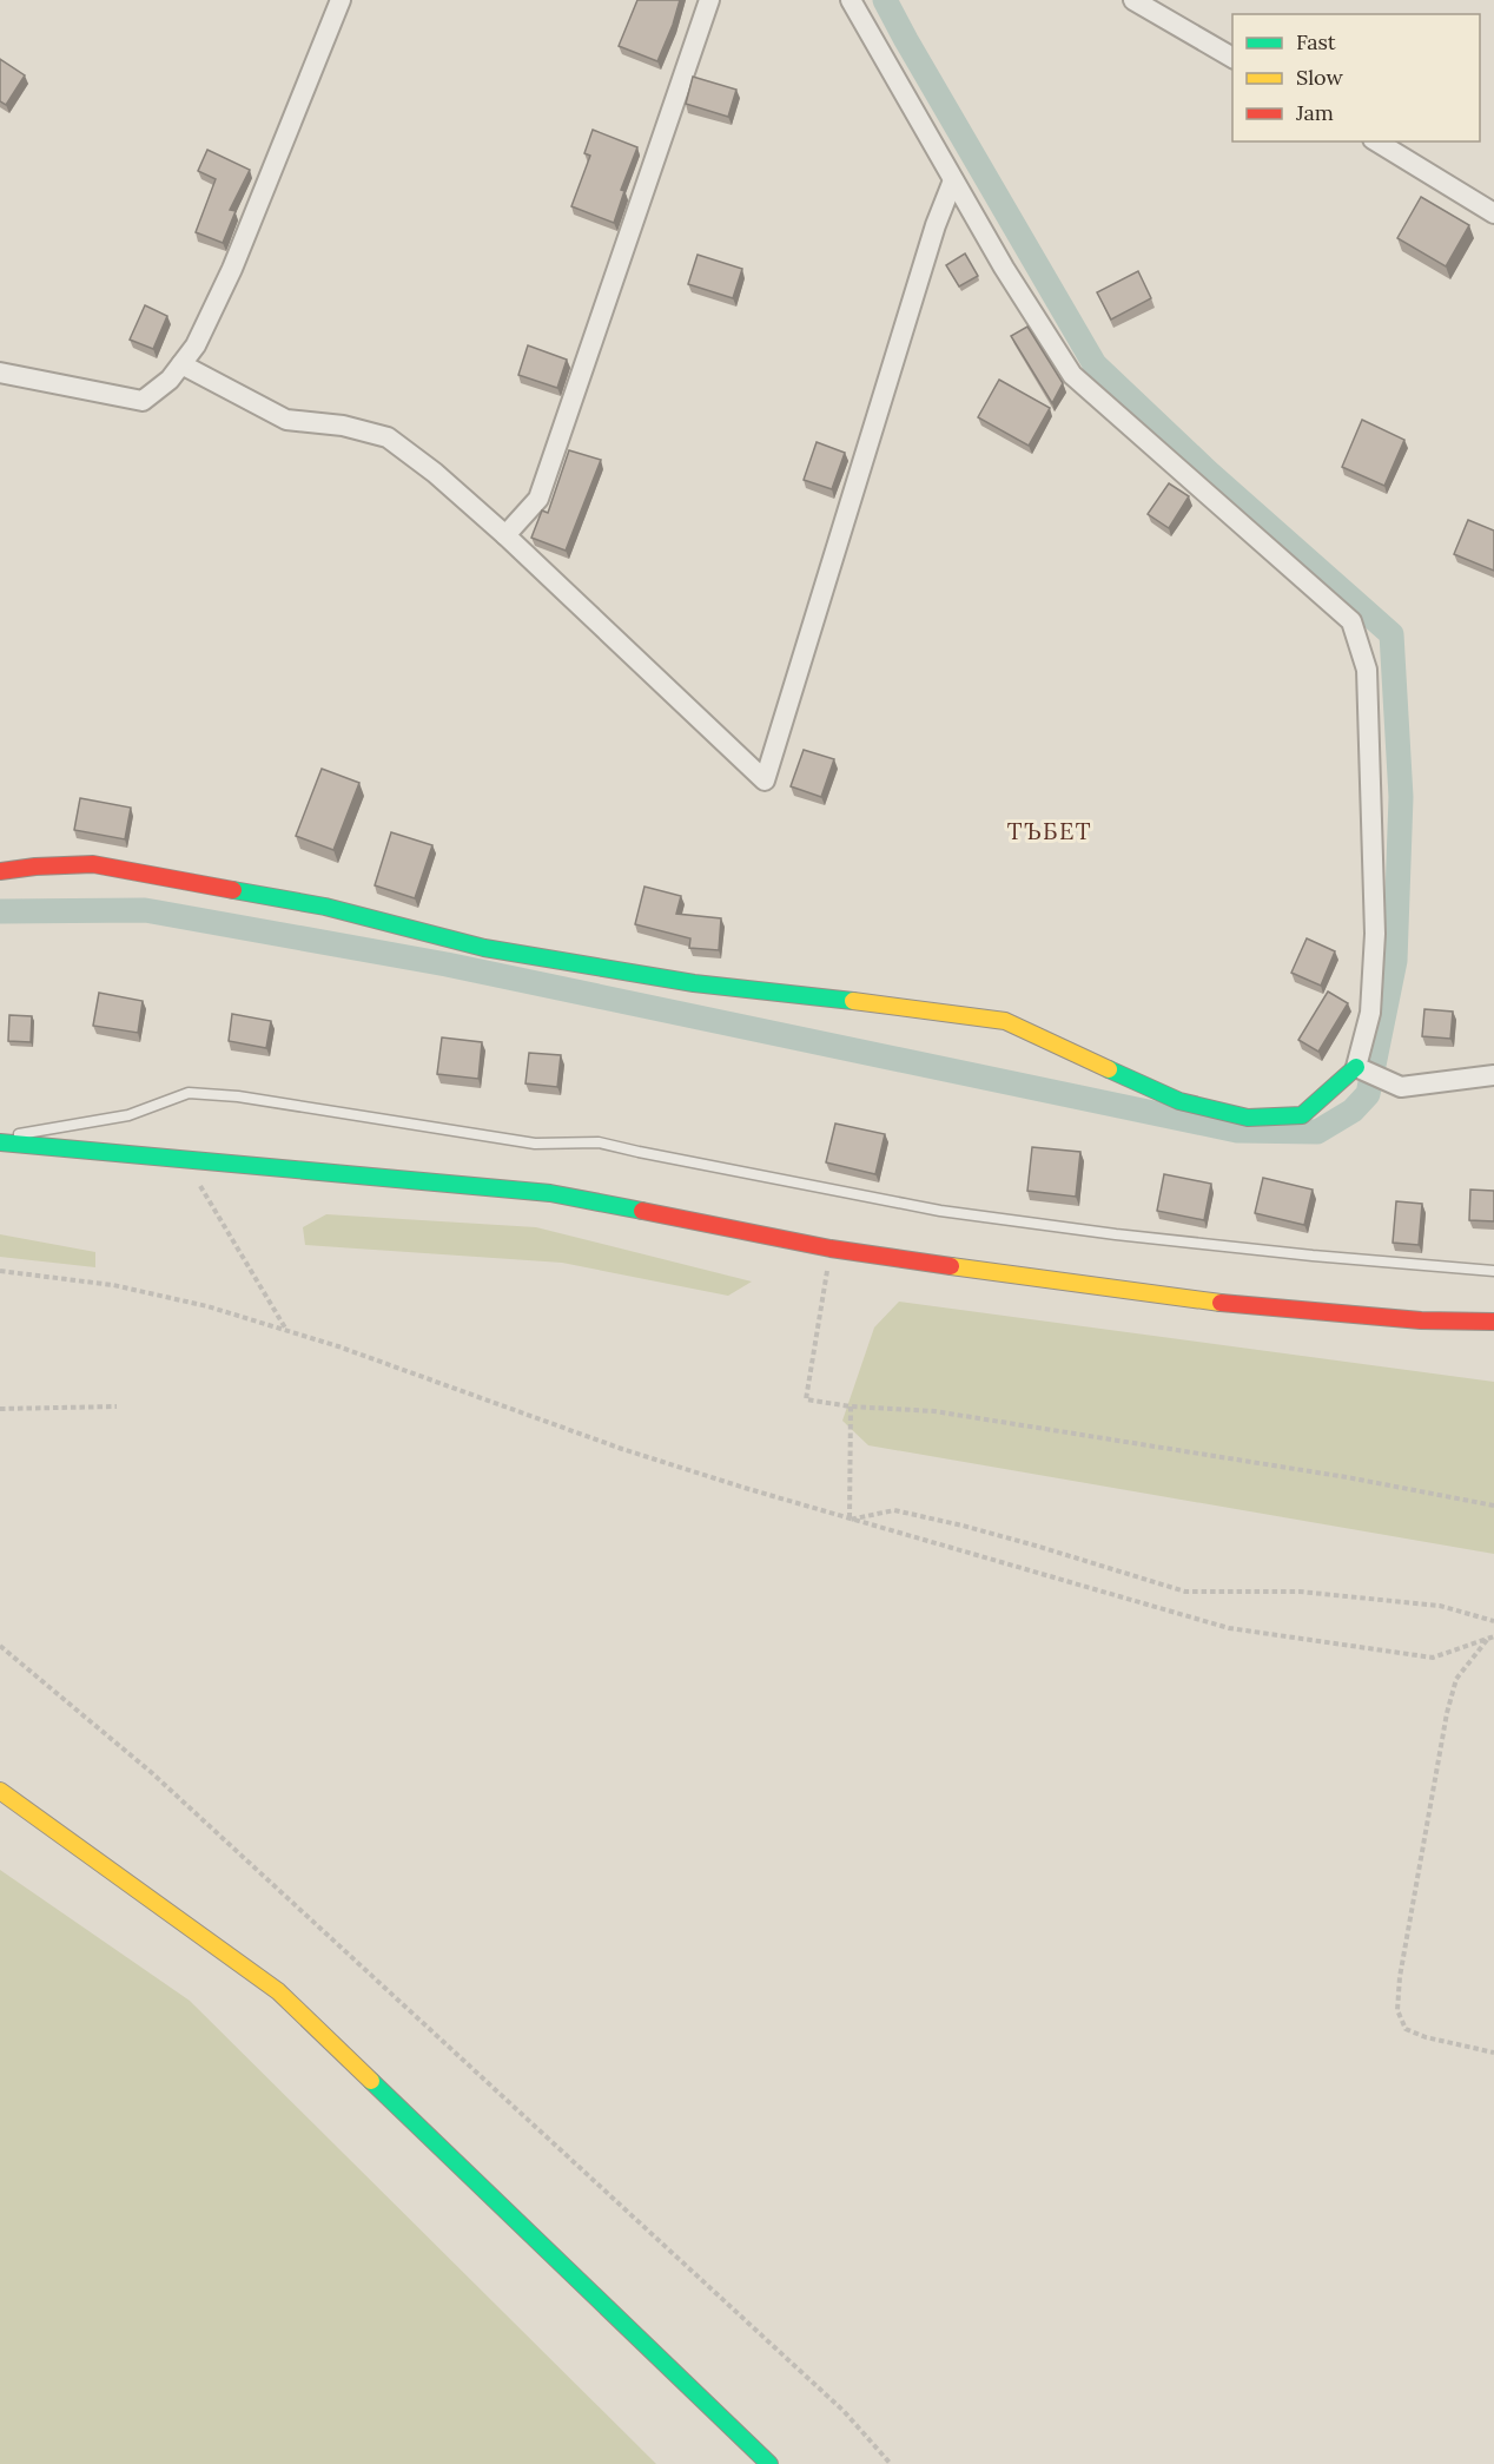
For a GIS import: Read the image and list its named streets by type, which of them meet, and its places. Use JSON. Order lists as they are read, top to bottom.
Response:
{
  "districts": ["ТЪБЕТ"],
  "legend": ["Fast", "Slow", "Jam"]
}
